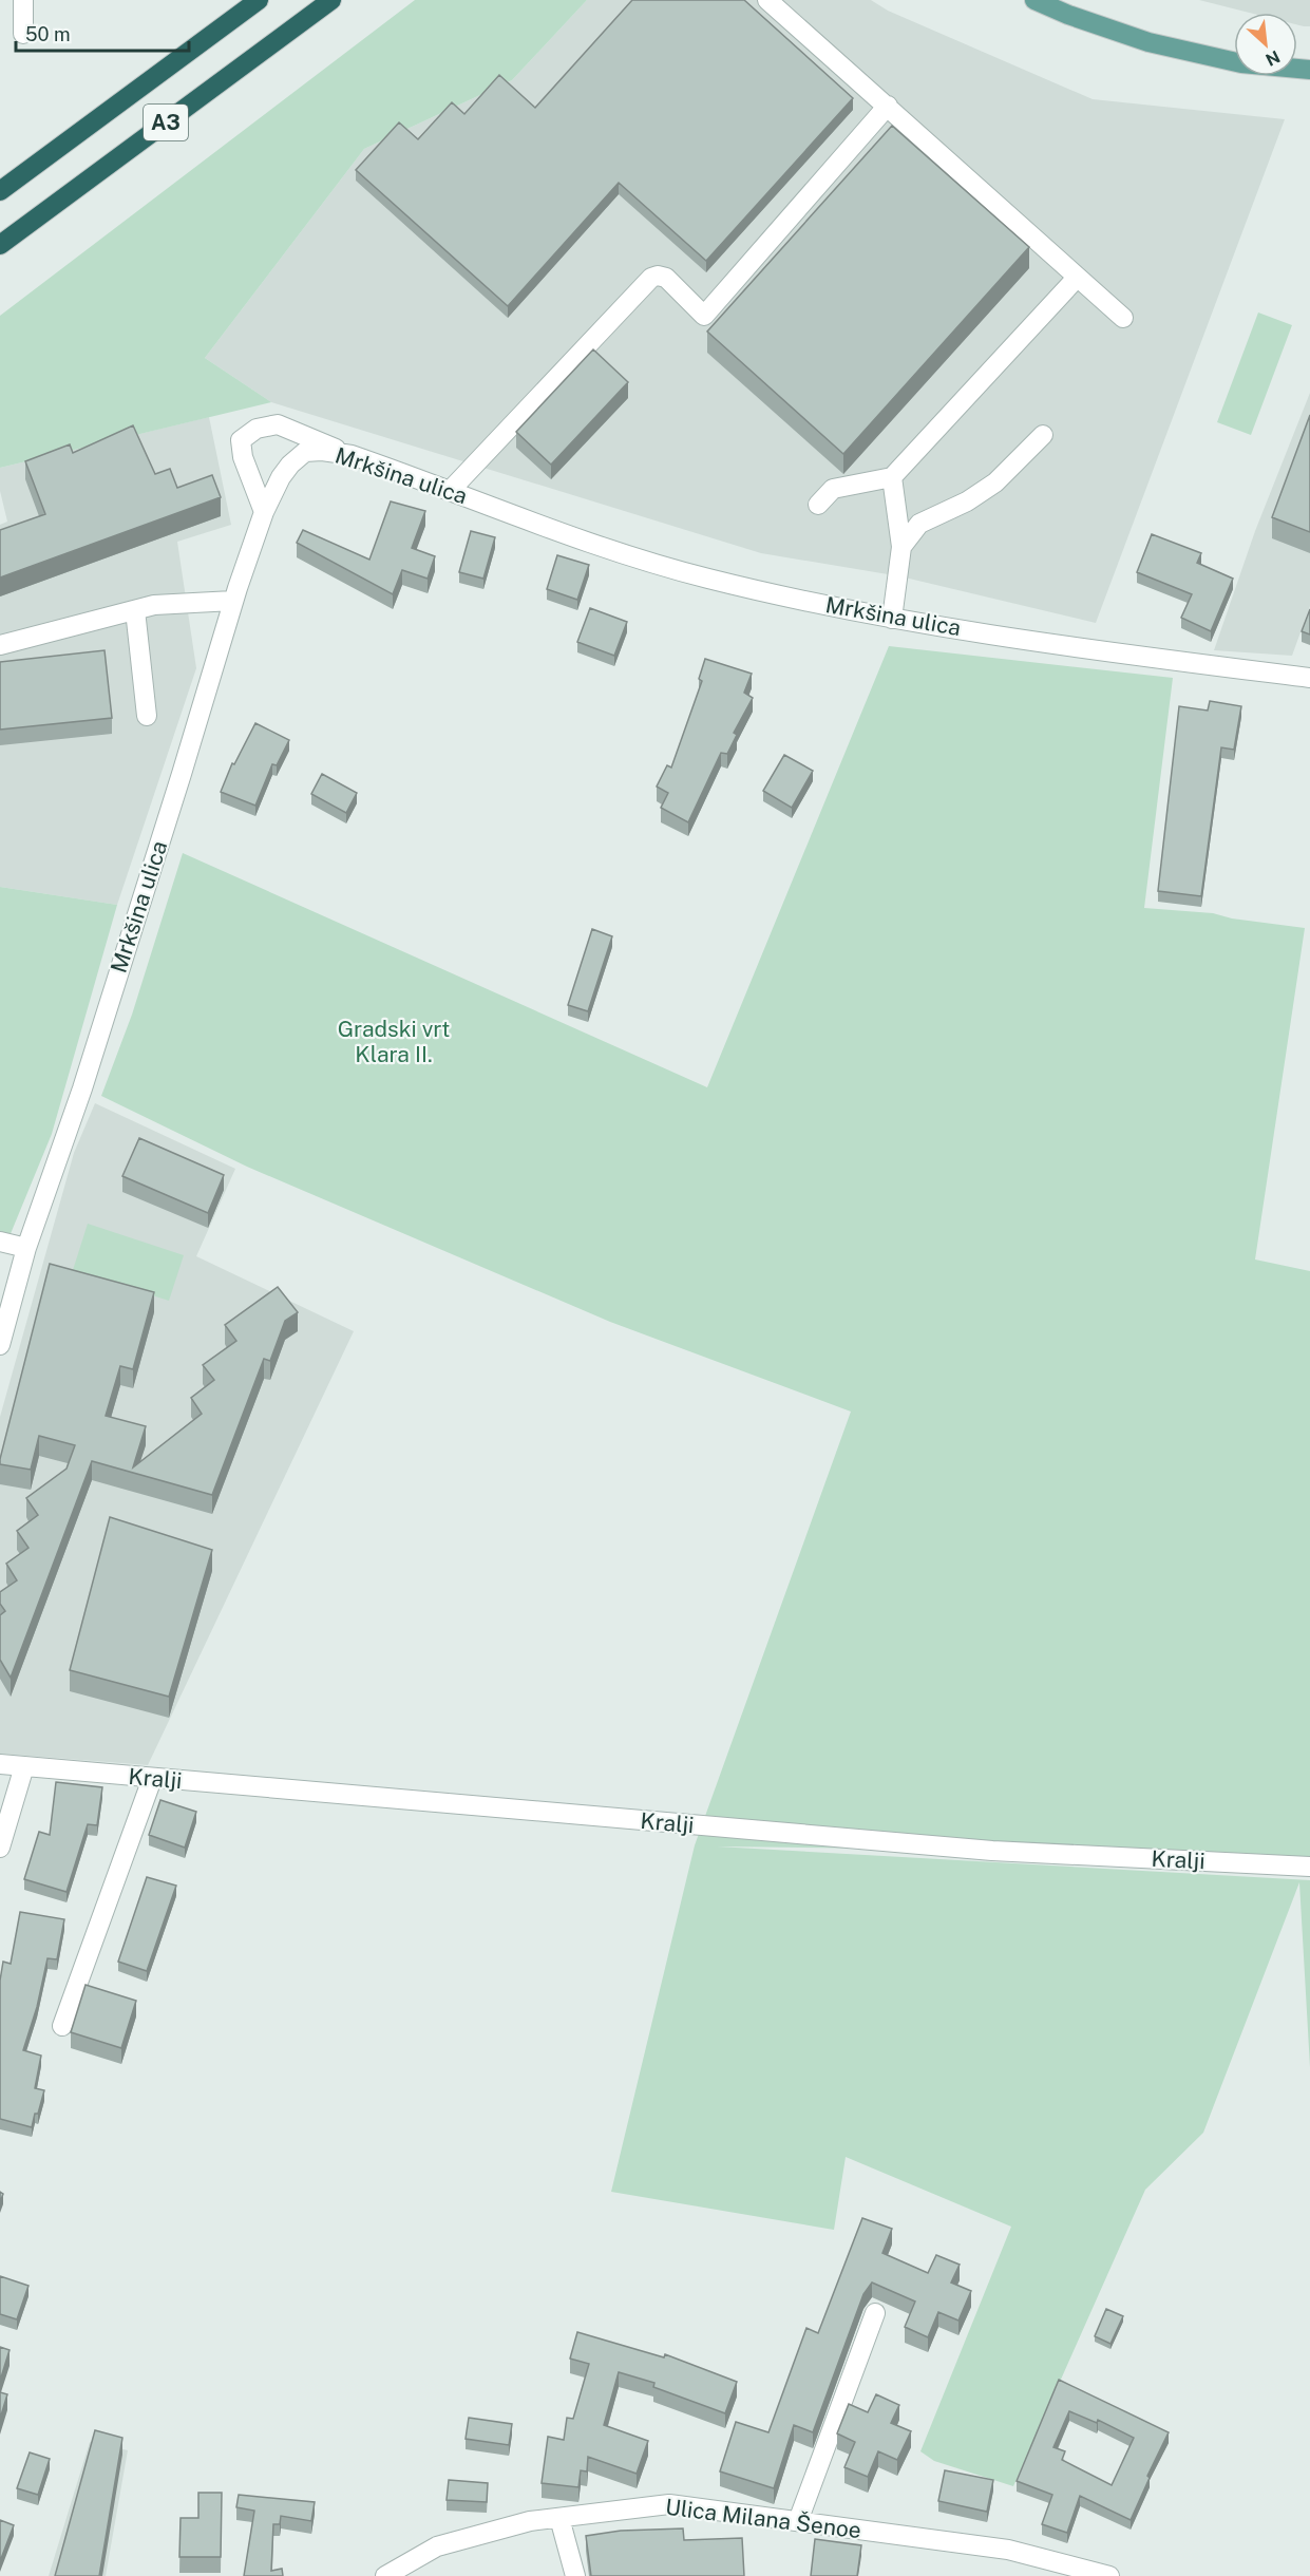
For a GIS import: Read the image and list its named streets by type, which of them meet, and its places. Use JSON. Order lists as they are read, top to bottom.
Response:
{
  "streets": {
    "highway": ["A3"],
    "street": ["Mrkšina ulica", "Kralji", "Ulica Milana Šenoe"]
  },
  "parks": ["Gradski vrt Klara II."],
  "scale_bar": "50 m",
  "north": "bottom right"
}
